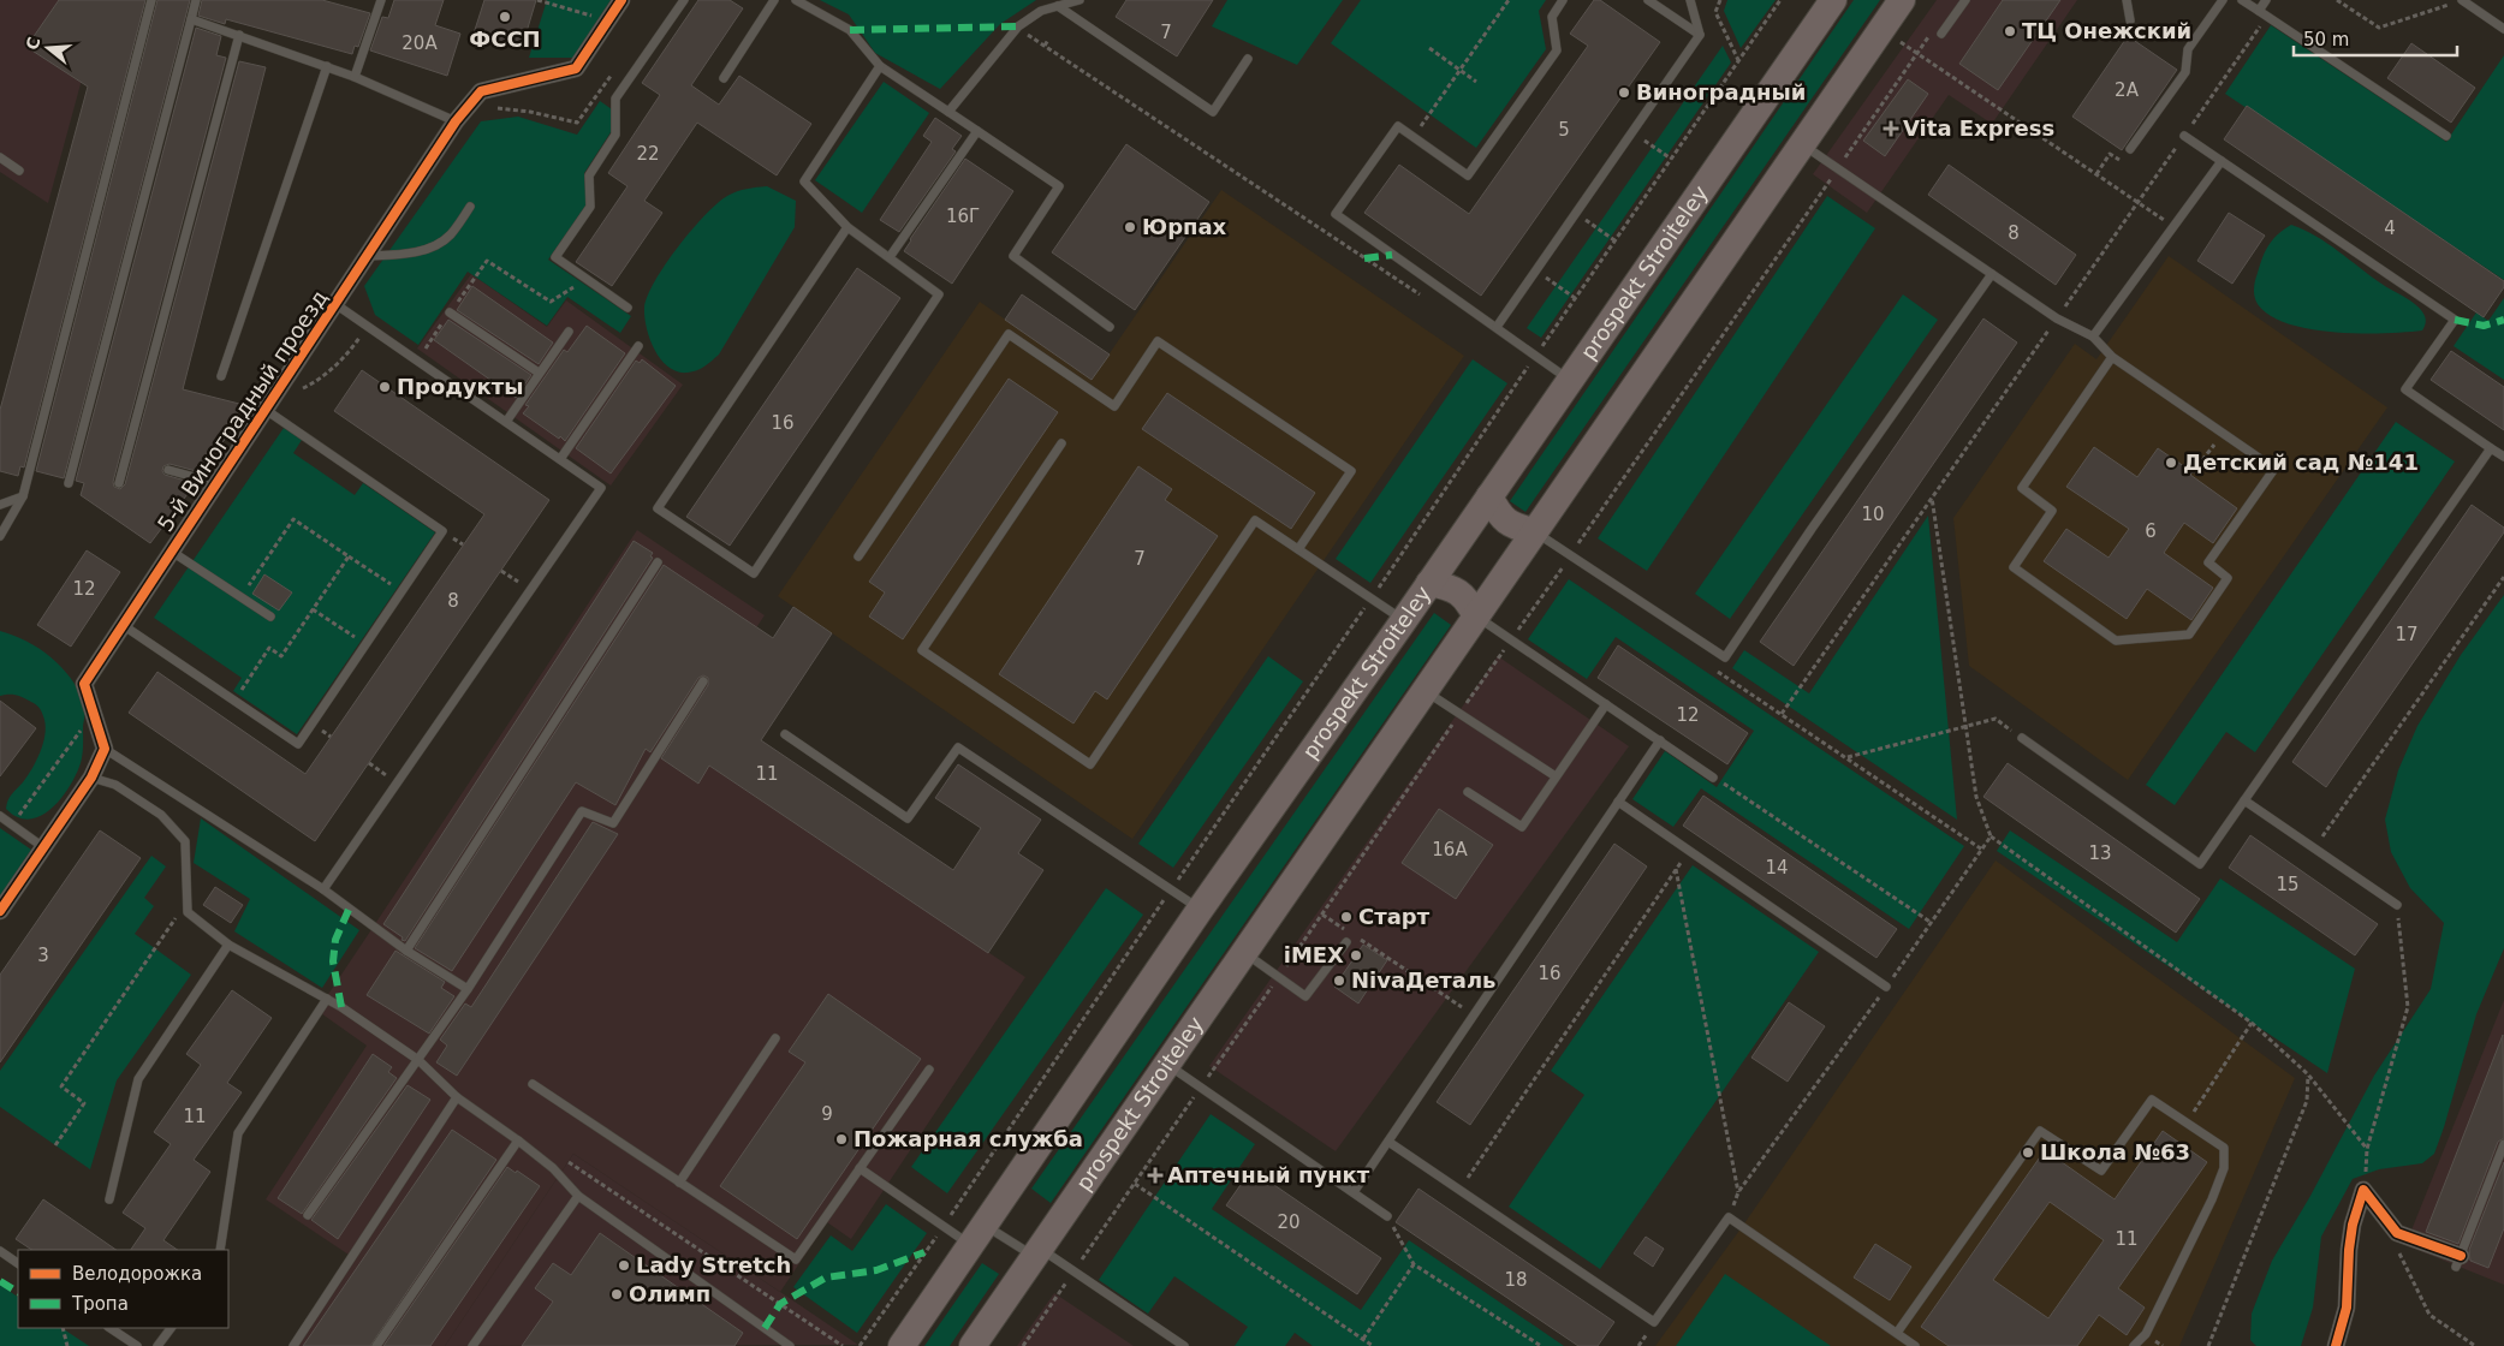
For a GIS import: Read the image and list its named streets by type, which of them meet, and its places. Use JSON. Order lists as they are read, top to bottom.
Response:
{
  "streets": {
    "main road": ["prospekt Stroiteley"],
    "street": ["5-й Виноградный проезд"]
  },
  "places": {
    "other": [
      "ФССП",
      "ТЦ Онежский",
      "Виноградный",
      "Юрпах",
      "Продукты",
      "Детский сад №141",
      "Старт",
      "iMEX",
      "NivaДеталь",
      "Пожарная служба",
      "Школа №63",
      "Lady Stretch",
      "Олимп"
    ],
    "health": ["Vita Express", "Аптечный пункт"]
  },
  "house_numbers": [
    "7",
    "20А",
    "2А",
    "5",
    "22",
    "16Г",
    "4",
    "8",
    "16",
    "10",
    "6",
    "7",
    "12",
    "8",
    "17",
    "12",
    "11",
    "16А",
    "13",
    "14",
    "15",
    "3",
    "16",
    "9",
    "11",
    "20",
    "11",
    "18"
  ],
  "legend": ["Велодорожка", "Тропа"],
  "scale_bar": "50 m",
  "north": "left"
}
